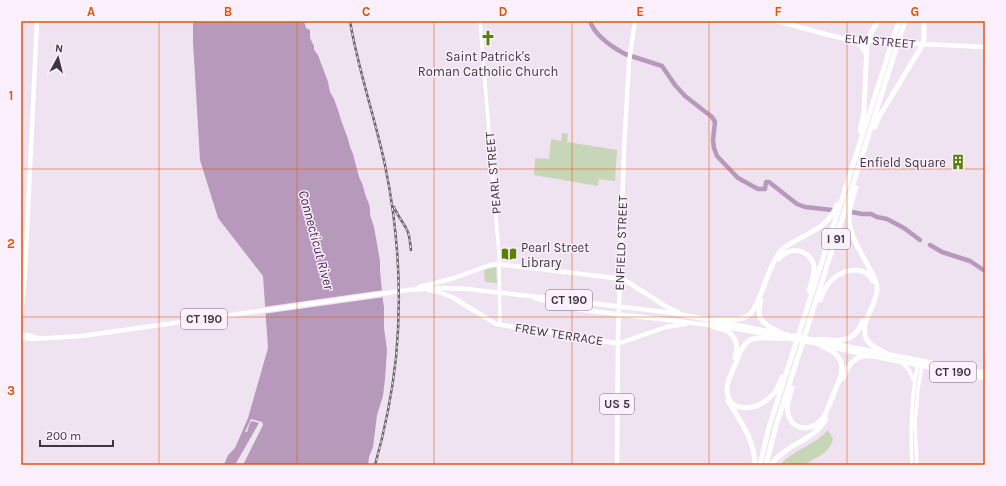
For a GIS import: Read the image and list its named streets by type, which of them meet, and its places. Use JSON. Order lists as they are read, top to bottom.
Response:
{
  "streets": {
    "highway": ["I 91"],
    "main road": [
      "ELM STREET",
      "ENFIELD STREET",
      "CT 190",
      "FREW TERRACE",
      "US 5"
    ],
    "street": ["PEARL STREET"]
  },
  "crossings": [
    ["PEARL STREET", "FREW TERRACE"],
    ["ENFIELD STREET", "FREW TERRACE"],
    ["CT 190", "FREW TERRACE"]
  ],
  "water": ["Connecticut River"],
  "places": {
    "church": ["Saint Patrick's Roman Catholic Church"],
    "building": ["Enfield Square"],
    "library": ["Pearl Street Library"]
  },
  "scale_bar": "200 m",
  "north": "top",
  "grid": {
    "columns": [
      "A",
      "B",
      "C",
      "D",
      "E",
      "F",
      "G"
    ],
    "rows": ["1", "2", "3"]
  }
}
